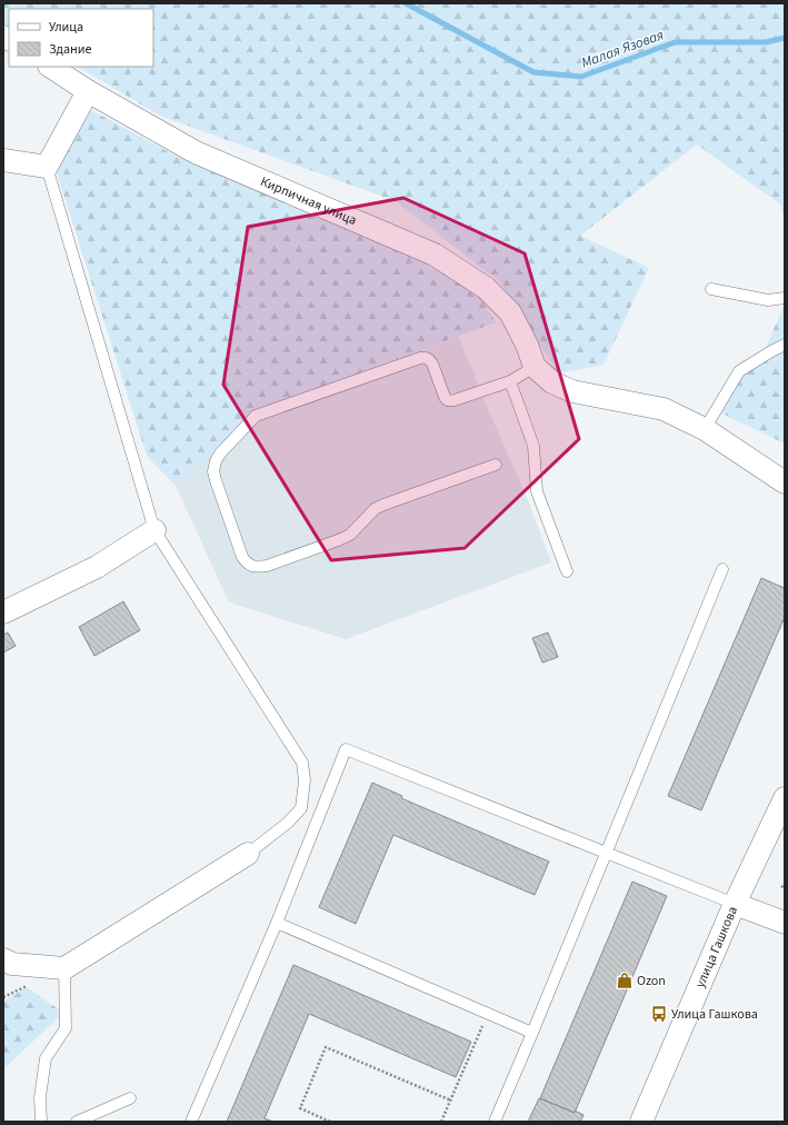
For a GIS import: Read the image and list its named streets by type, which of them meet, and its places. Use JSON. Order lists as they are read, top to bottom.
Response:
{
  "streets": {
    "street": ["Кирпичная улица", "улица Гашкова"]
  },
  "water": ["Малая Язовая"],
  "places": {
    "shop": ["Ozon"],
    "bus stop": ["Улица Гашкова"]
  },
  "legend": ["Улица", "Здание"]
}
